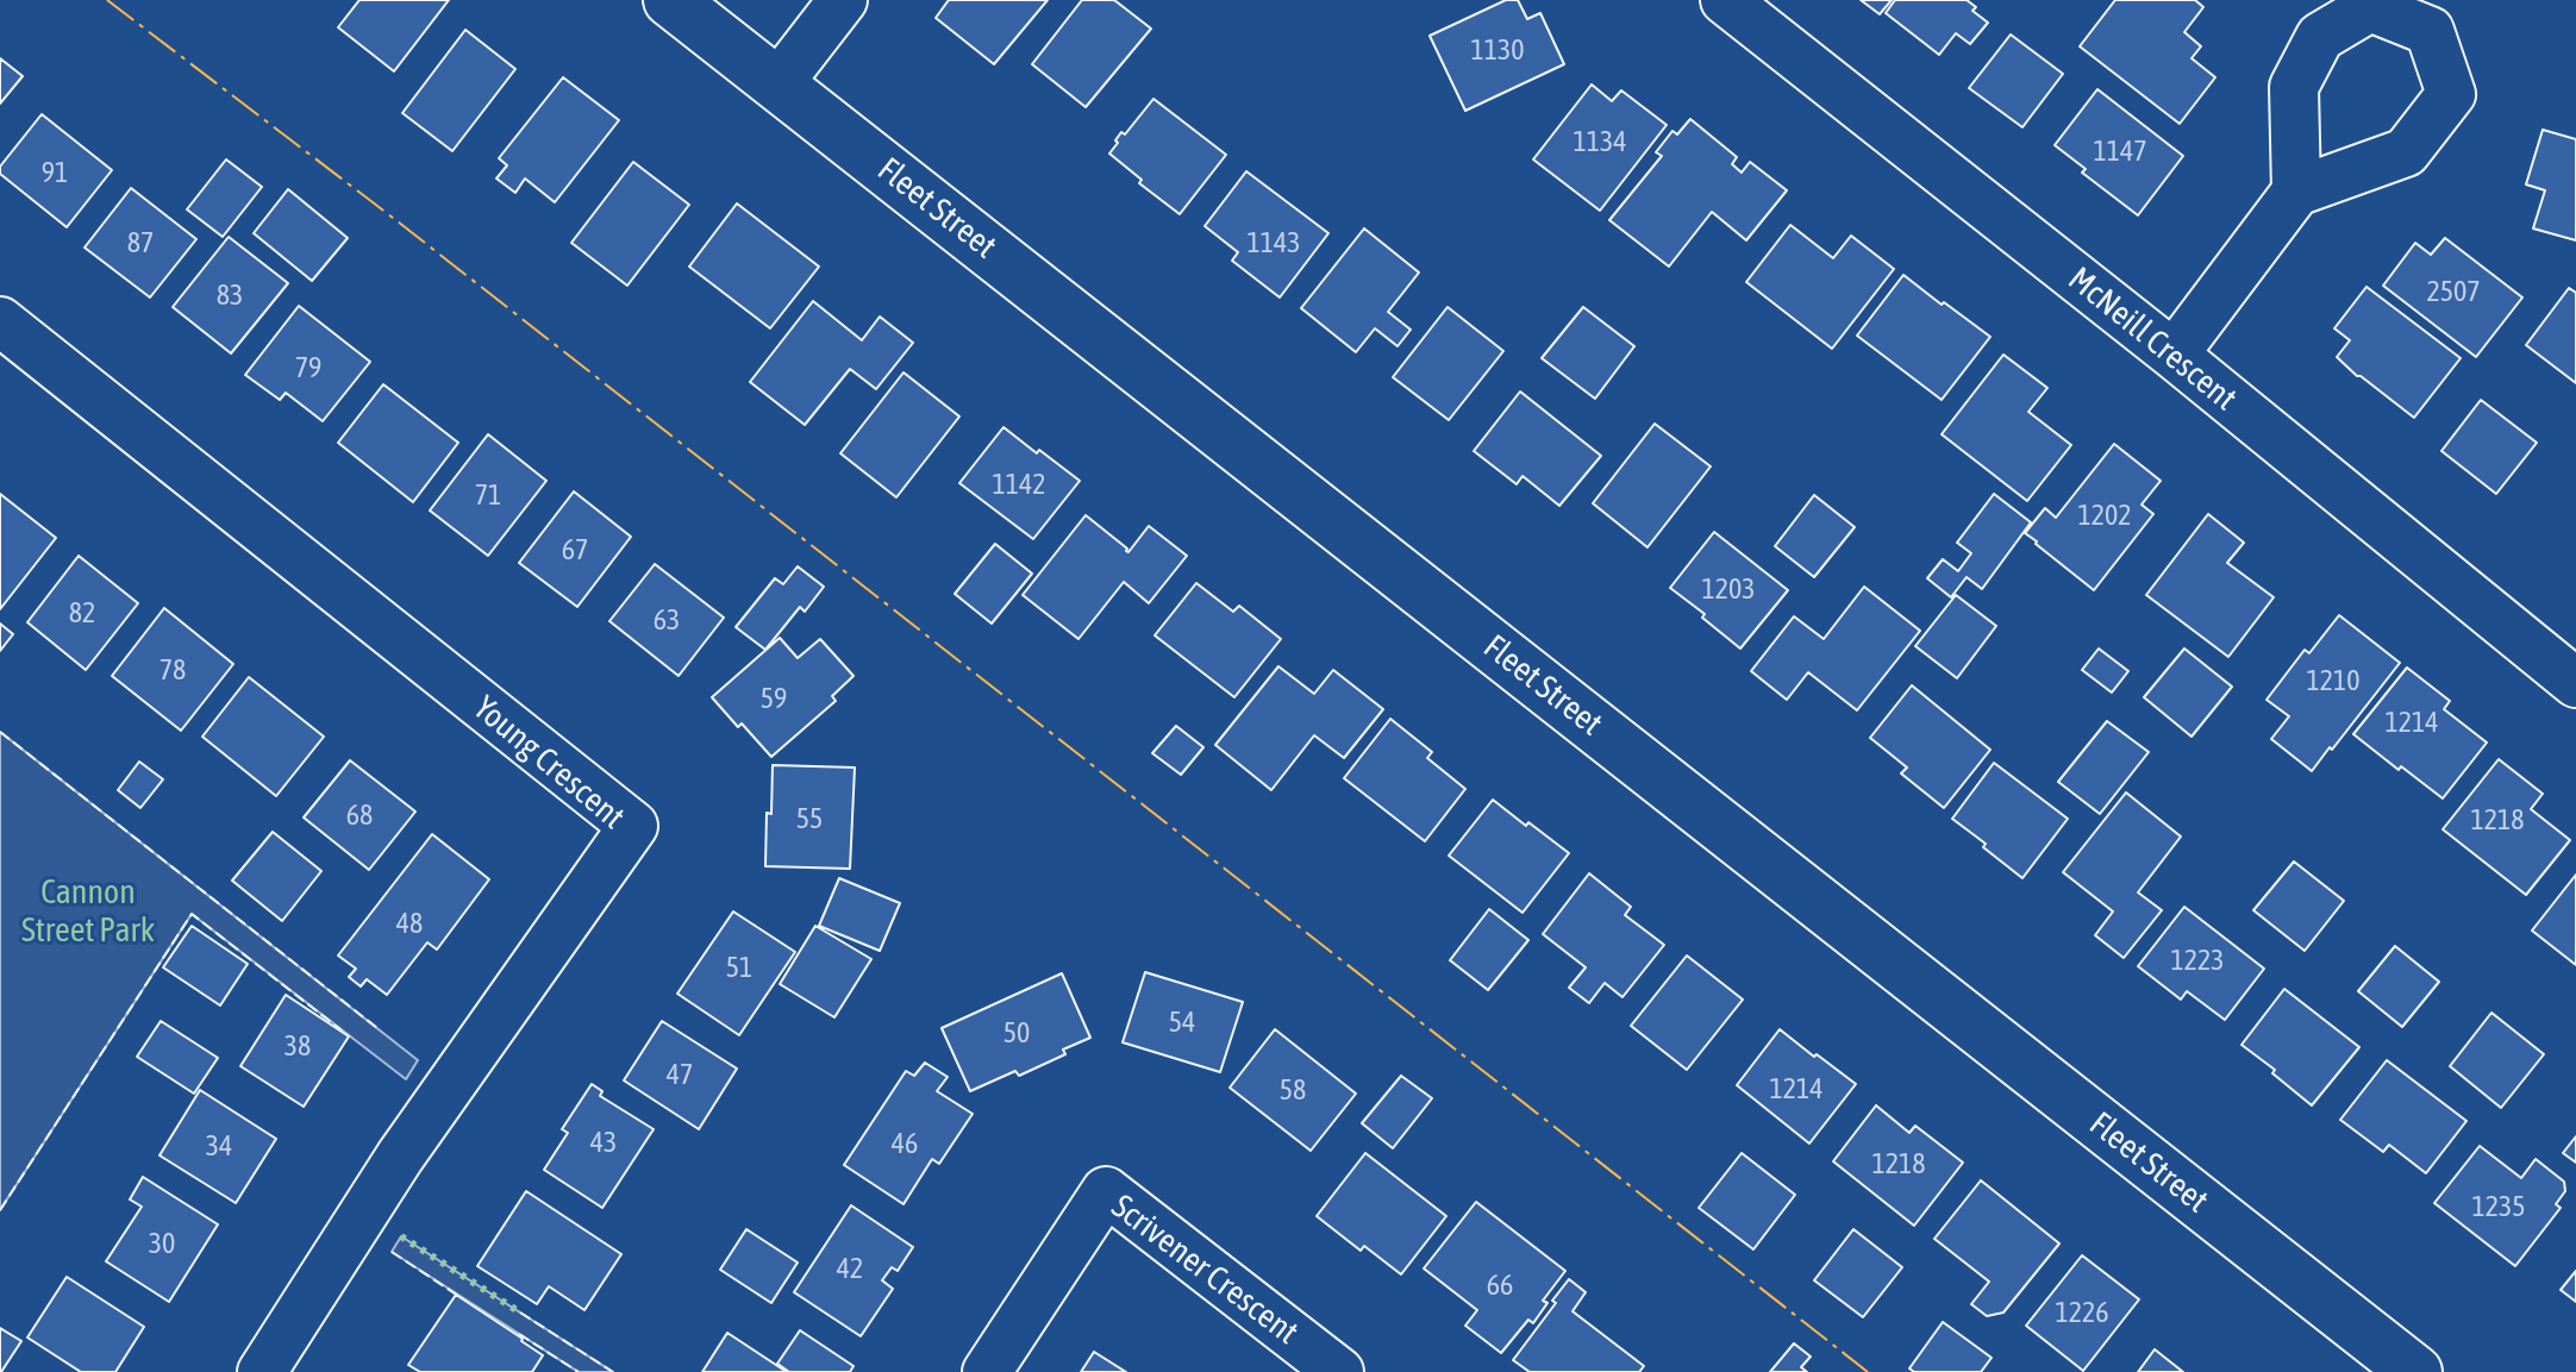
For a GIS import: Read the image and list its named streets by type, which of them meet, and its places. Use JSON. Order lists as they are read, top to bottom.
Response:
{
  "streets": {
    "street": [
      "Fleet Street",
      "McNeill Crescent",
      "Young Crescent",
      "Scrivener Crescent"
    ]
  },
  "parks": ["Cannon Street Park"],
  "house_numbers": [
    "1130",
    "1134",
    "1147",
    "91",
    "87",
    "1143",
    "2507",
    "83",
    "79",
    "1142",
    "71",
    "1202",
    "67",
    "1203",
    "82",
    "63",
    "78",
    "1210",
    "59",
    "1214",
    "68",
    "55",
    "1218",
    "48",
    "1223",
    "51",
    "54",
    "50",
    "38",
    "47",
    "1214",
    "58",
    "43",
    "46",
    "34",
    "1218",
    "1235",
    "30",
    "42",
    "66",
    "1226"
  ]
}
